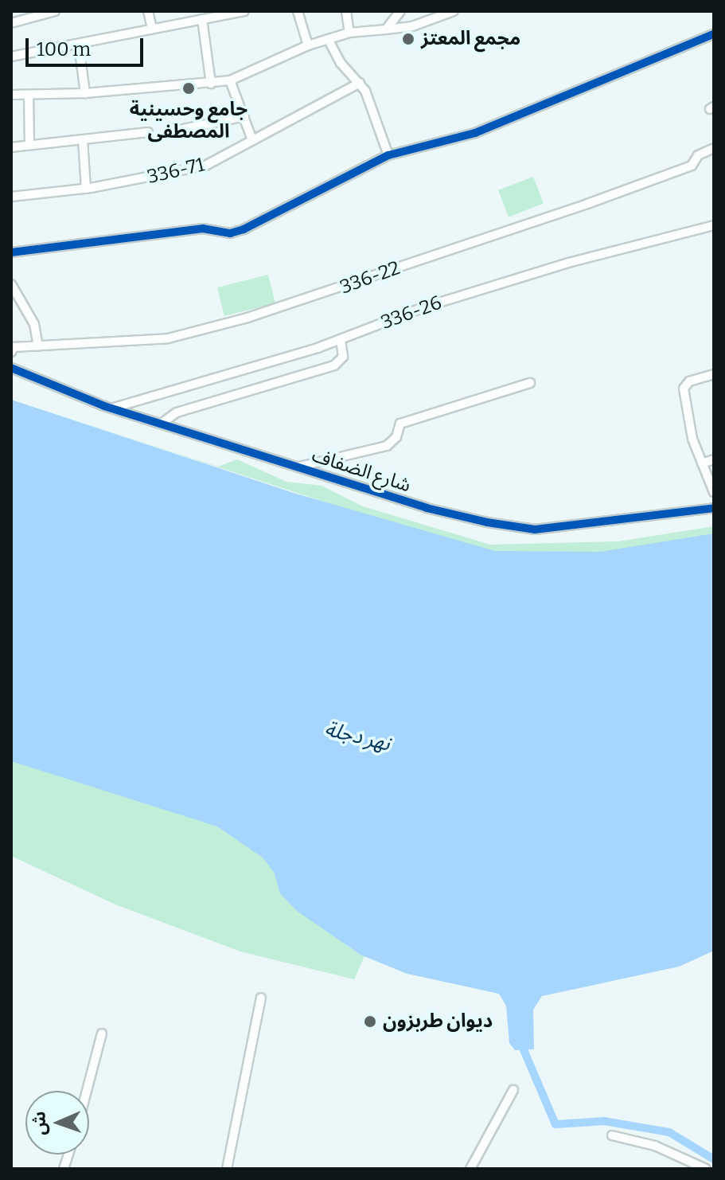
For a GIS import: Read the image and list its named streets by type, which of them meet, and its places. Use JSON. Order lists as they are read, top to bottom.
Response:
{
  "streets": {
    "street": [
      "336-71",
      "336-22",
      "336-26",
      "شارع الضفاف"
    ]
  },
  "crossings": [
    ["336-26", "شارع الضفاف"]
  ],
  "water": ["نهر دجلة"],
  "places": ["مجمع المعتز", "جامع وحسينية المصطفى", "ديوان طربزون"],
  "scale_bar": "100 m",
  "north": "left"
}
